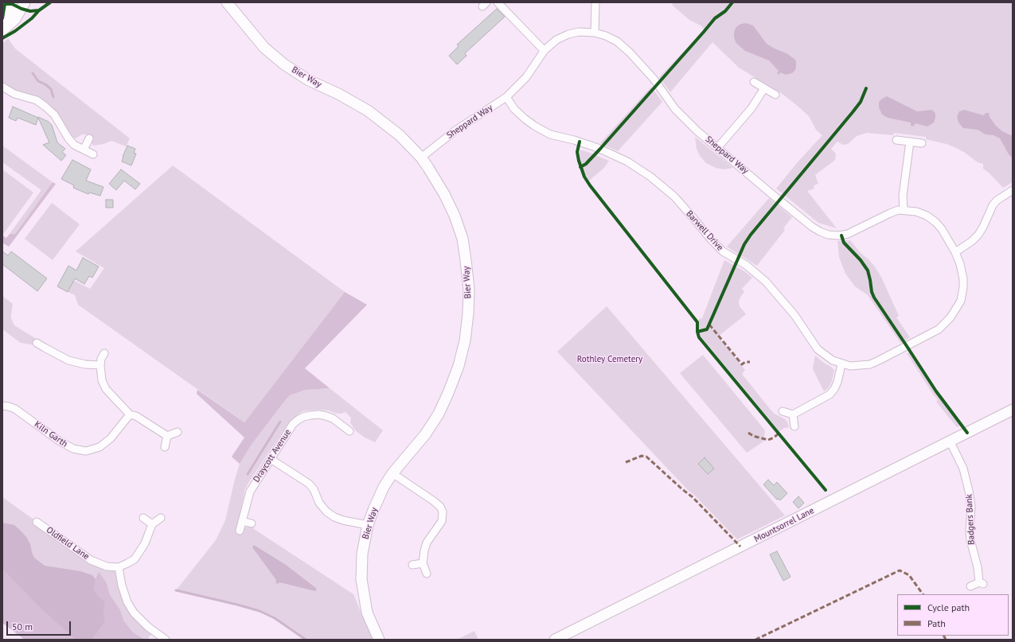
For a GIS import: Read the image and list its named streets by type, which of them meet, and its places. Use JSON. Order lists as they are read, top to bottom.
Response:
{
  "streets": {
    "street": [
      "Bier Way",
      "Sheppard Way",
      "Barwell Drive",
      "Kiln Garth",
      "Draycott Avenue",
      "Badgers Bank",
      "Mountsorrel Lane",
      "Oldfield Lane"
    ]
  },
  "crossings": [
    ["Bier Way", "Sheppard Way"],
    ["Sheppard Way", "Barwell Drive"],
    ["Badgers Bank", "Mountsorrel Lane"]
  ],
  "parks": ["Rothley Cemetery"],
  "legend": ["Cycle path", "Path"],
  "scale_bar": "50 m"
}
